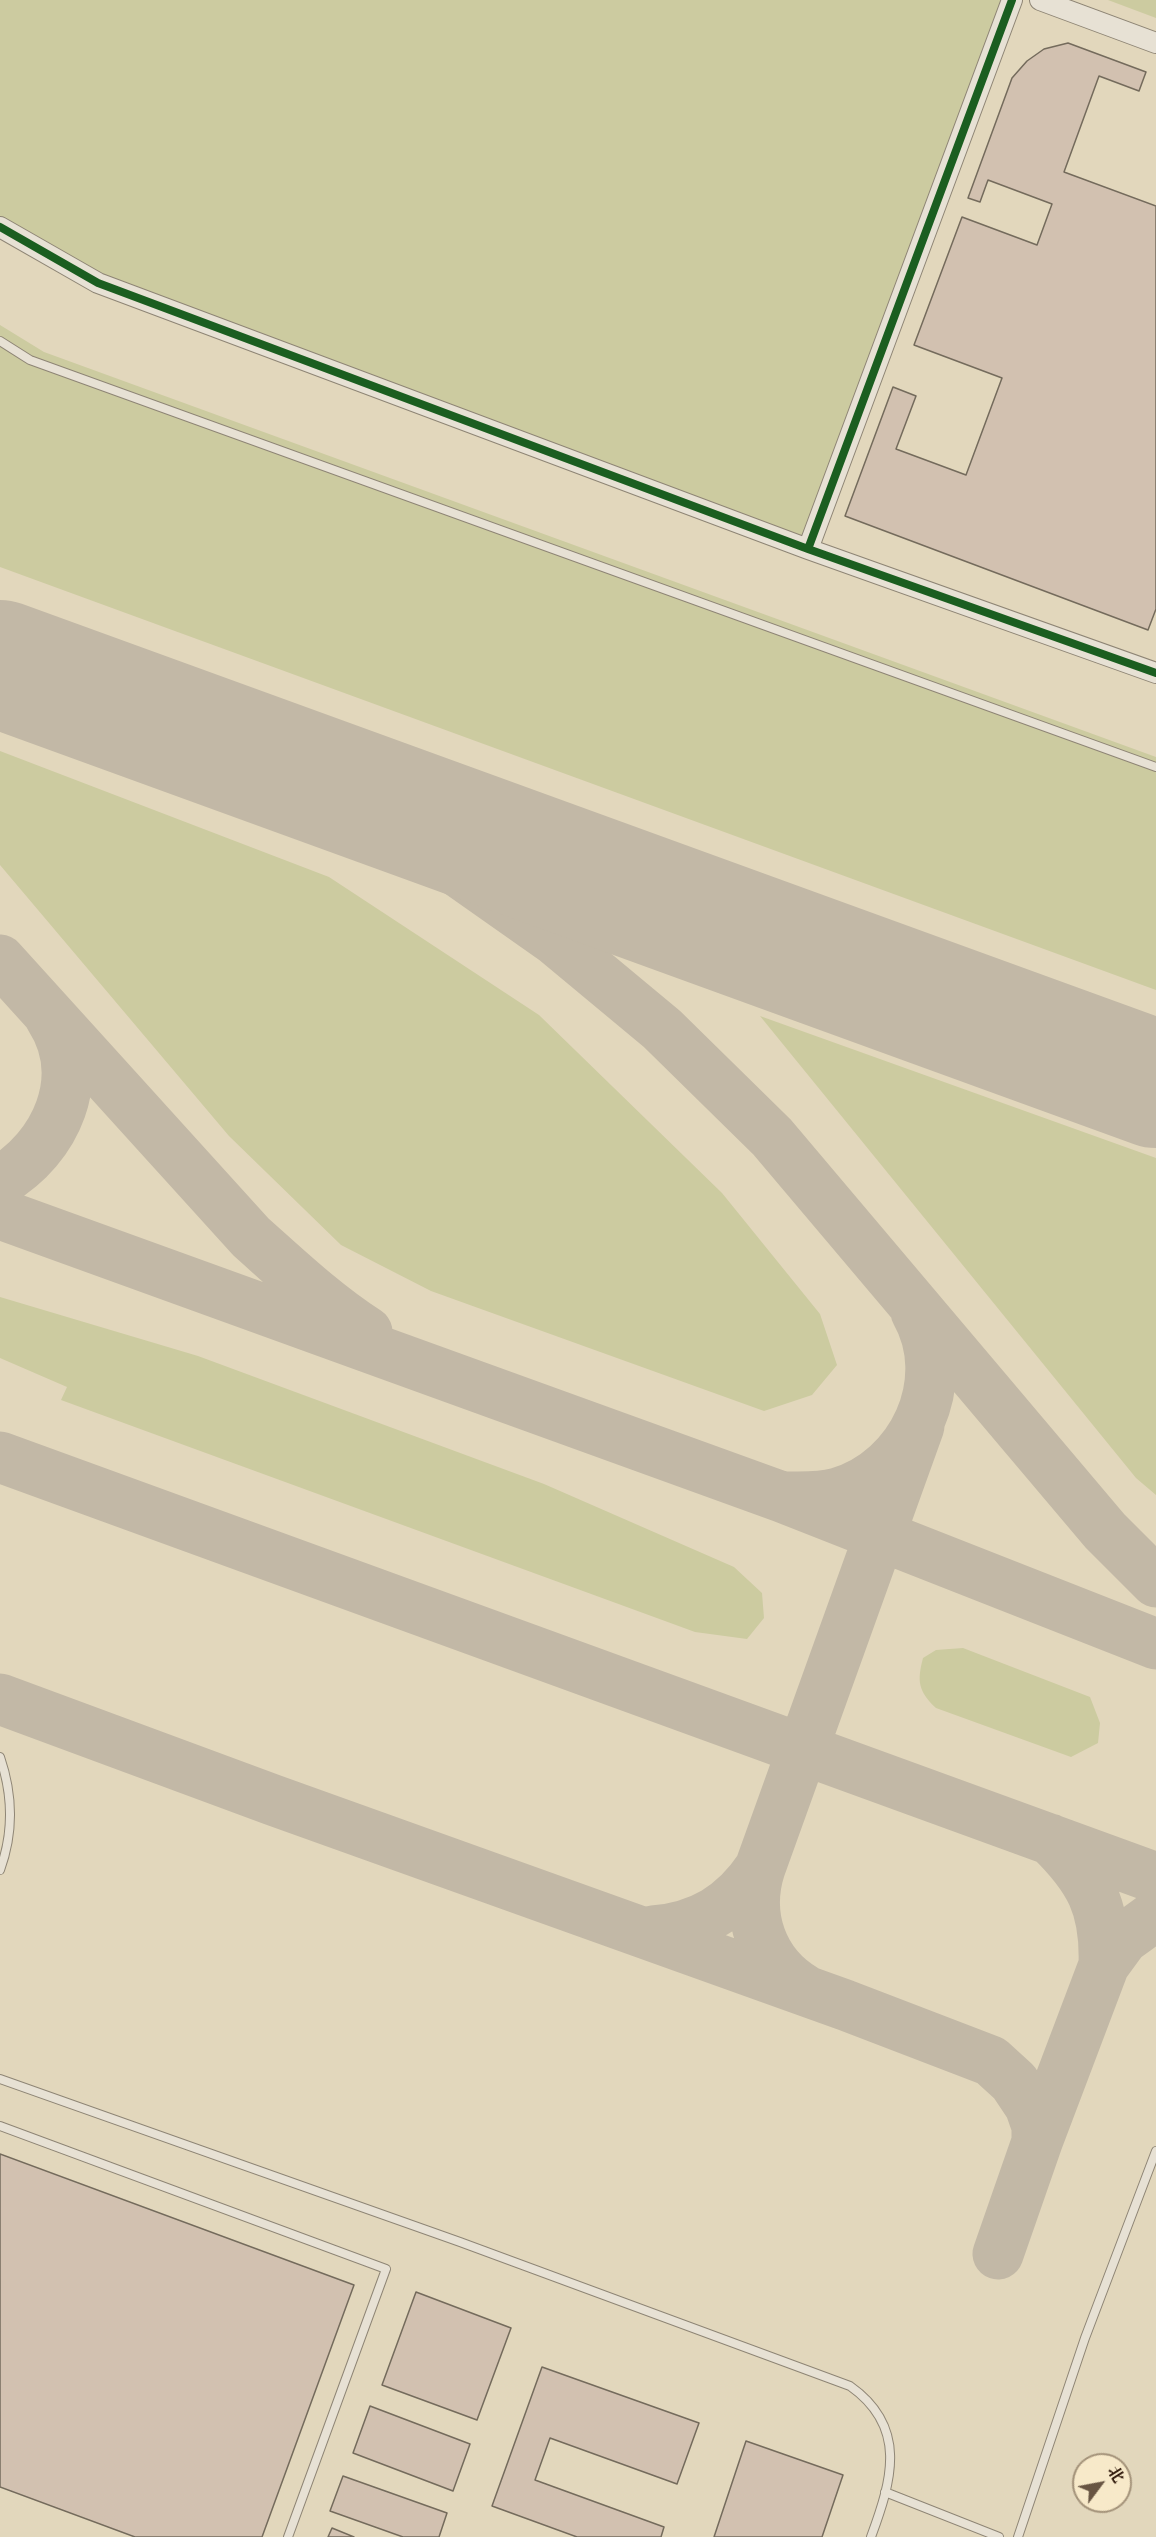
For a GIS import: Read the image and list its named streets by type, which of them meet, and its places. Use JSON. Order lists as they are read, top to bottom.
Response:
{
  "north": "top right"
}
